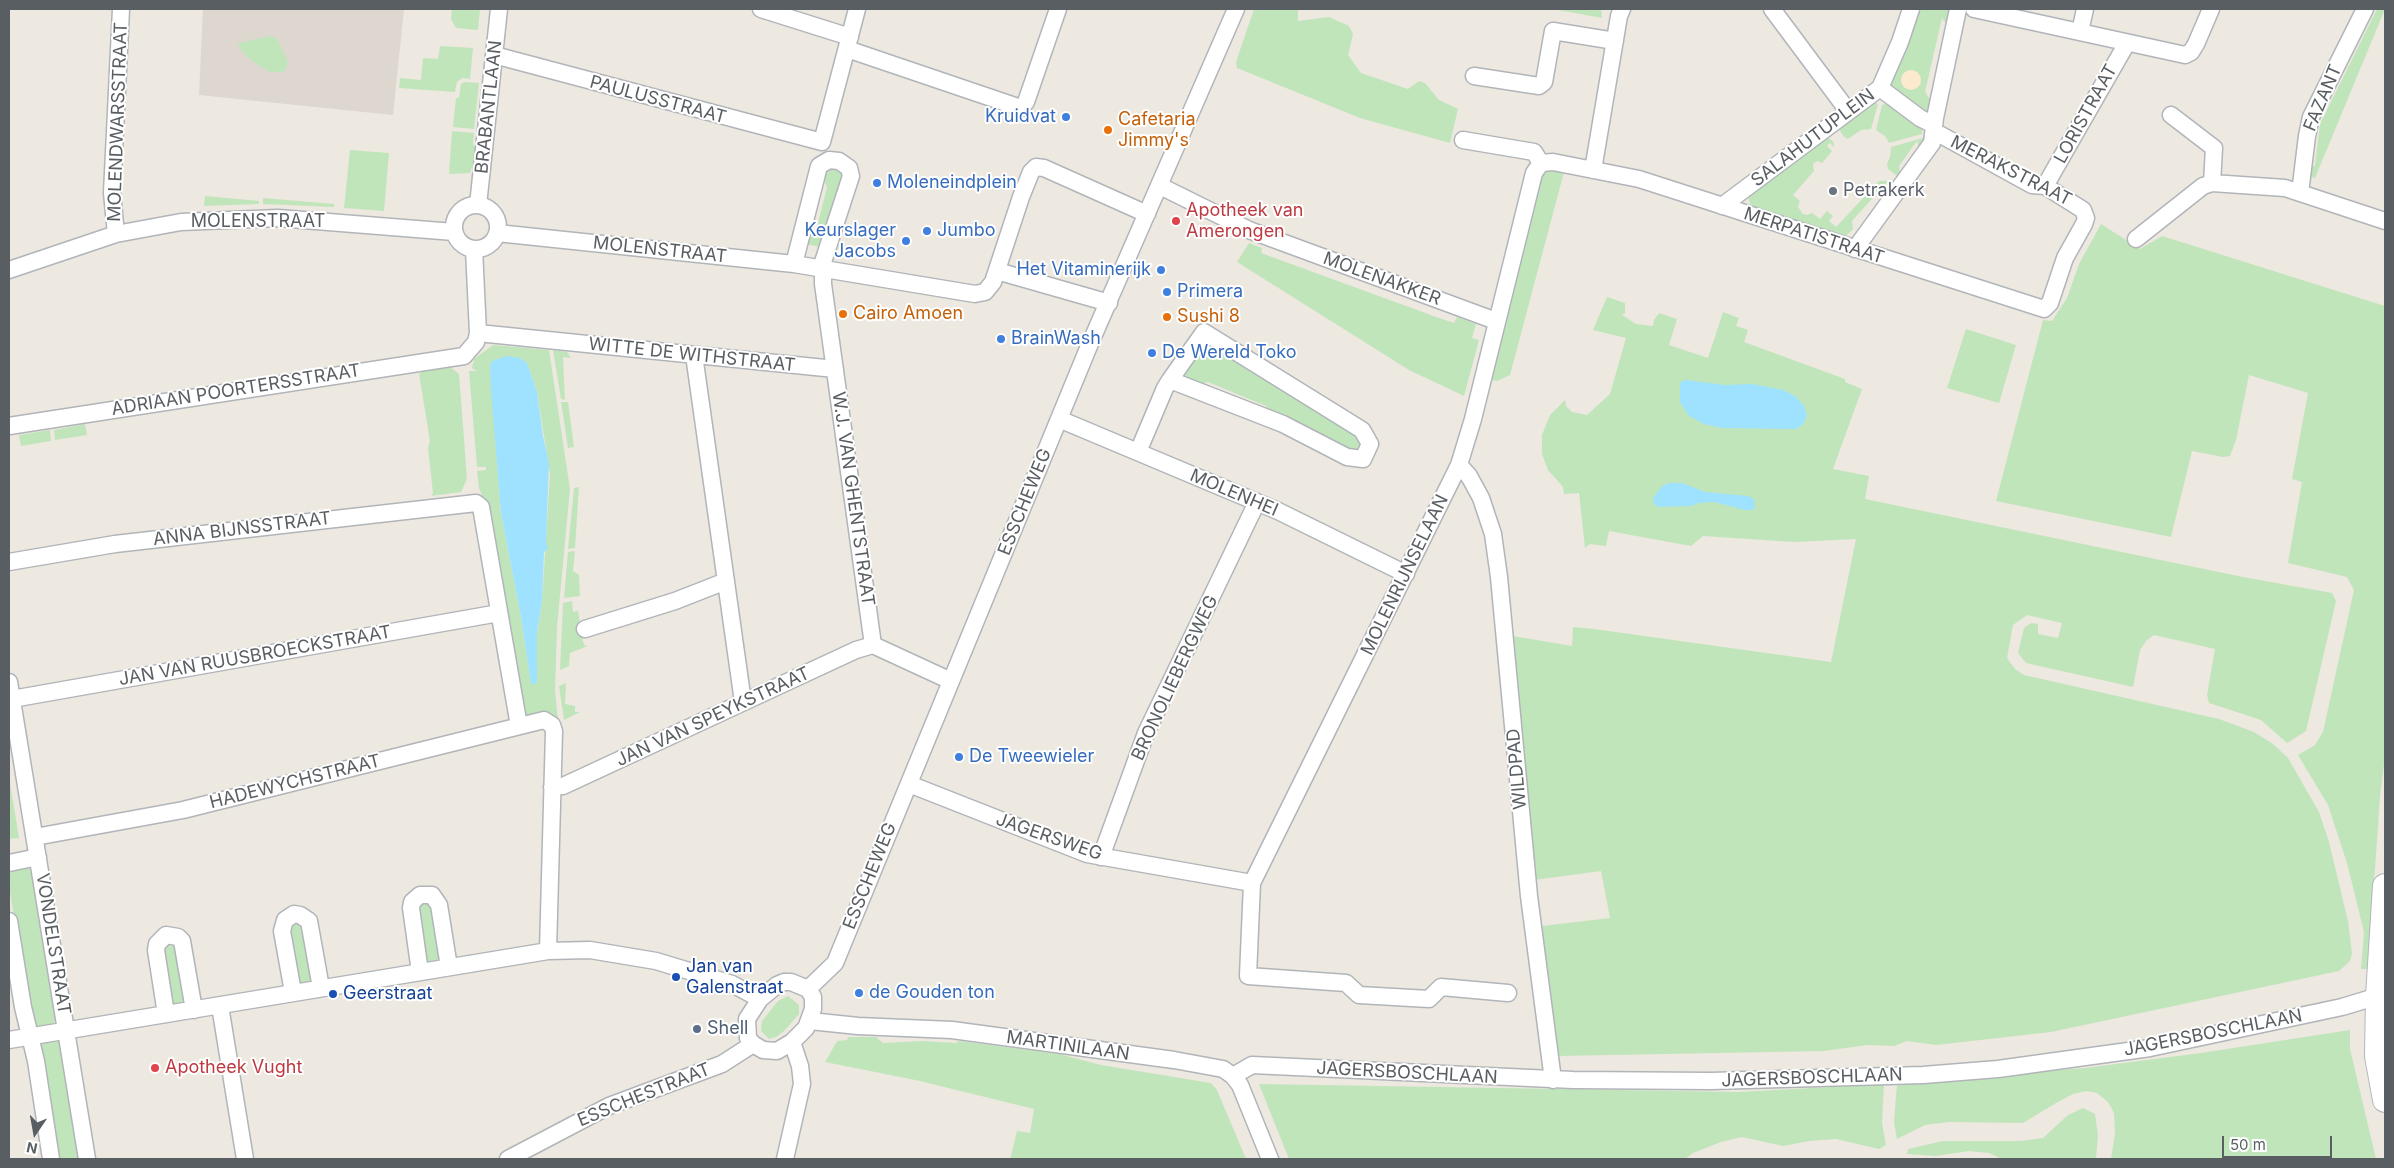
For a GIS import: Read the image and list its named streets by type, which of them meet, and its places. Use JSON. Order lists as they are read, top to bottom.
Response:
{
  "streets": {
    "street": [
      "FAZANT",
      "PAULUSSTRAAT",
      "BRABANTLAAN",
      "LORISTRAAT",
      "MOLENDWARSSTRAAT",
      "SALAHUTUPLEIN",
      "MERAKSTRAAT",
      "MOLENSTRAAT",
      "MERPATISTRAAT",
      "MOLENAKKER",
      "WITTE DE WITHSTRAAT",
      "ADRIAAN POORTERSSTRAAT",
      "MOLENHEI",
      "W.J. VAN GHENTSTRAAT",
      "ESSCHEWEG",
      "ANNA BIJNSSTRAAT",
      "MOLENRIJNSELAAN",
      "JAN VAN RUUSBROECKSTRAAT",
      "BRONOLIEBERGWEG",
      "JAN VAN SPEYKSTRAAT",
      "WILDPAD",
      "HADEWYCHSTRAAT",
      "JAGERSWEG",
      "VONDELSTRAAT",
      "JAGERSBOSCHLAAN",
      "MARTINILAAN",
      "ESSCHESTRAAT"
    ]
  },
  "crossings": [
    ["PAULUSSTRAAT", "BRABANTLAAN"],
    ["BRABANTLAAN", "MOLENSTRAAT"],
    ["LORISTRAAT", "MERAKSTRAAT"],
    ["MOLENDWARSSTRAAT", "MOLENSTRAAT"],
    ["SALAHUTUPLEIN", "MERAKSTRAAT"],
    ["SALAHUTUPLEIN", "MERPATISTRAAT"],
    ["MERAKSTRAAT", "MERPATISTRAAT"],
    ["MOLENSTRAAT", "W.J. VAN GHENTSTRAAT"],
    ["MOLENAKKER", "ESSCHEWEG"],
    ["MOLENAKKER", "MOLENRIJNSELAAN"],
    ["WITTE DE WITHSTRAAT", "ADRIAAN POORTERSSTRAAT"],
    ["WITTE DE WITHSTRAAT", "W.J. VAN GHENTSTRAAT"],
    ["MOLENHEI", "ESSCHEWEG"],
    ["MOLENHEI", "MOLENRIJNSELAAN"],
    ["MOLENHEI", "BRONOLIEBERGWEG"],
    ["W.J. VAN GHENTSTRAAT", "JAN VAN SPEYKSTRAAT"],
    ["ESSCHEWEG", "JAGERSWEG"],
    ["ESSCHEWEG", "MARTINILAAN"],
    ["ESSCHEWEG", "ESSCHESTRAAT"],
    ["ANNA BIJNSSTRAAT", "JAN VAN RUUSBROECKSTRAAT"],
    ["MOLENRIJNSELAAN", "WILDPAD"],
    ["MOLENRIJNSELAAN", "JAGERSWEG"],
    ["JAN VAN RUUSBROECKSTRAAT", "VONDELSTRAAT"],
    ["BRONOLIEBERGWEG", "JAGERSWEG"],
    ["JAN VAN SPEYKSTRAAT", "HADEWYCHSTRAAT"],
    ["WILDPAD", "JAGERSBOSCHLAAN"],
    ["HADEWYCHSTRAAT", "VONDELSTRAAT"],
    ["JAGERSBOSCHLAAN", "MARTINILAAN"],
    ["MARTINILAAN", "ESSCHESTRAAT"]
  ],
  "places": [
    "Kruidvat",
    "Cafetaria Jimmy's",
    "Moleneindplein",
    "Petrakerk",
    "Apotheek van Amerongen",
    "Jumbo",
    "Keurslager Jacobs",
    "Het Vitaminerijk",
    "Primera",
    "Cairo Amoen",
    "Sushi 8",
    "BrainWash",
    "De Wereld Toko",
    "De Tweewieler",
    "Jan van Galenstraat",
    "de Gouden ton",
    "Geerstraat",
    "Shell",
    "Apotheek Vught"
  ],
  "scale_bar": "50 m",
  "north": "bottom"
}
